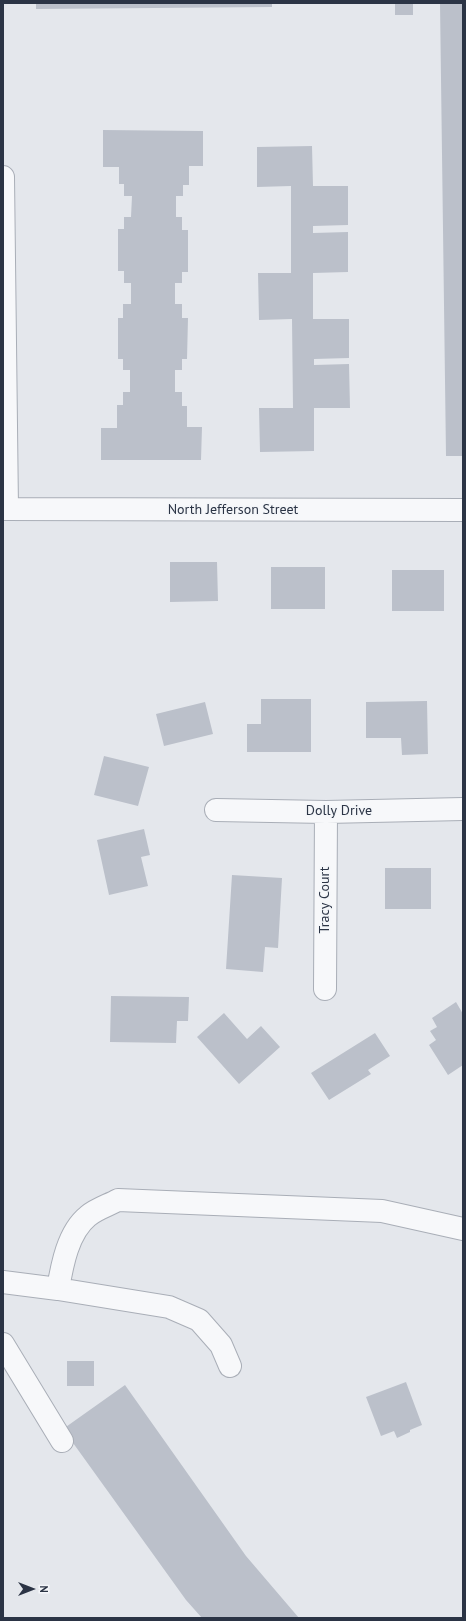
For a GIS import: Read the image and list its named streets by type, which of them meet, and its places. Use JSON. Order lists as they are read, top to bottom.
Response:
{
  "streets": {
    "street": ["North Jefferson Street", "Dolly Drive", "Tracy Court"]
  },
  "crossings": [
    ["Dolly Drive", "Tracy Court"]
  ],
  "north": "right"
}
